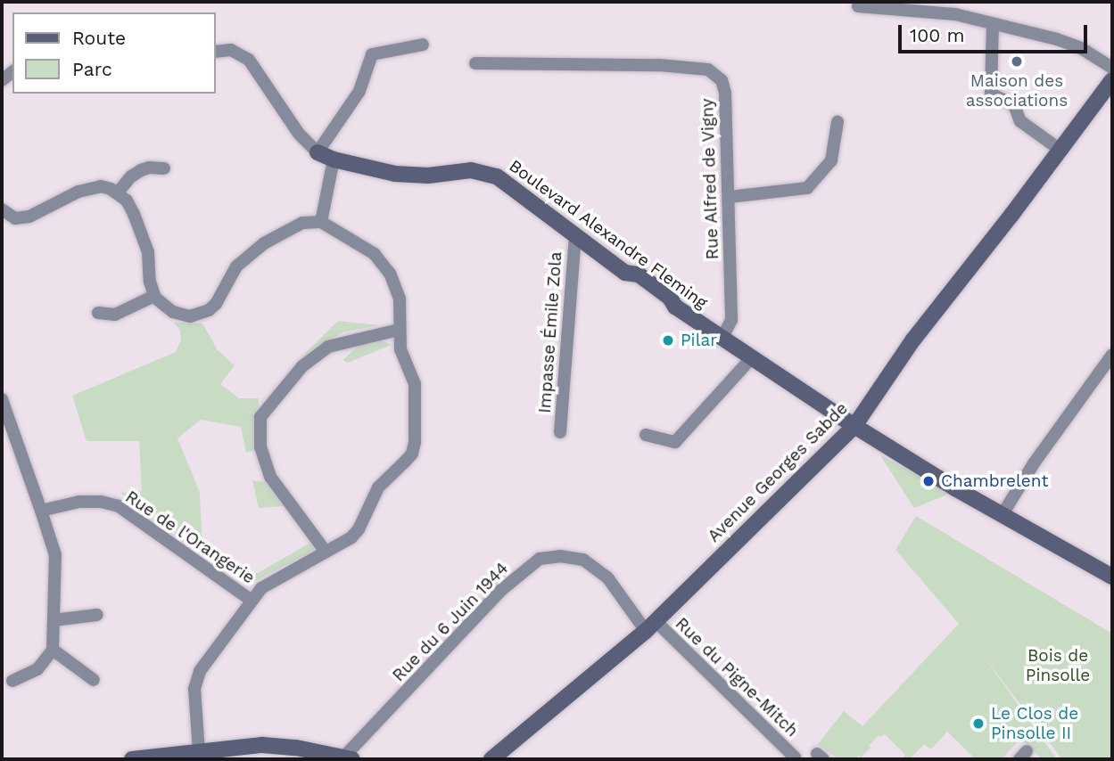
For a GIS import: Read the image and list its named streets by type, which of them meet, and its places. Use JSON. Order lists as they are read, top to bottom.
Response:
{
  "streets": {
    "street": [
      "Rue Alfred de Vigny",
      "Boulevard Alexandre Fleming",
      "Impasse Émile Zola",
      "Avenue Georges Sabde",
      "Rue de l'Orangerie",
      "Rue du 6 Juin 1944",
      "Rue du Pigne-Mitch"
    ]
  },
  "crossings": [
    ["Rue Alfred de Vigny", "Boulevard Alexandre Fleming"],
    ["Boulevard Alexandre Fleming", "Impasse Émile Zola"],
    ["Boulevard Alexandre Fleming", "Avenue Georges Sabde"],
    ["Avenue Georges Sabde", "Rue du 6 Juin 1944"],
    ["Avenue Georges Sabde", "Rue du Pigne-Mitch"],
    ["Rue du 6 Juin 1944", "Rue du Pigne-Mitch"]
  ],
  "parks": ["Bois de Pinsolle"],
  "places": [
    "Maison des associations",
    "Pilar",
    "Chambrelent",
    "Le Clos de Pinsolle II"
  ],
  "legend": ["Route", "Parc"],
  "scale_bar": "100 m"
}
